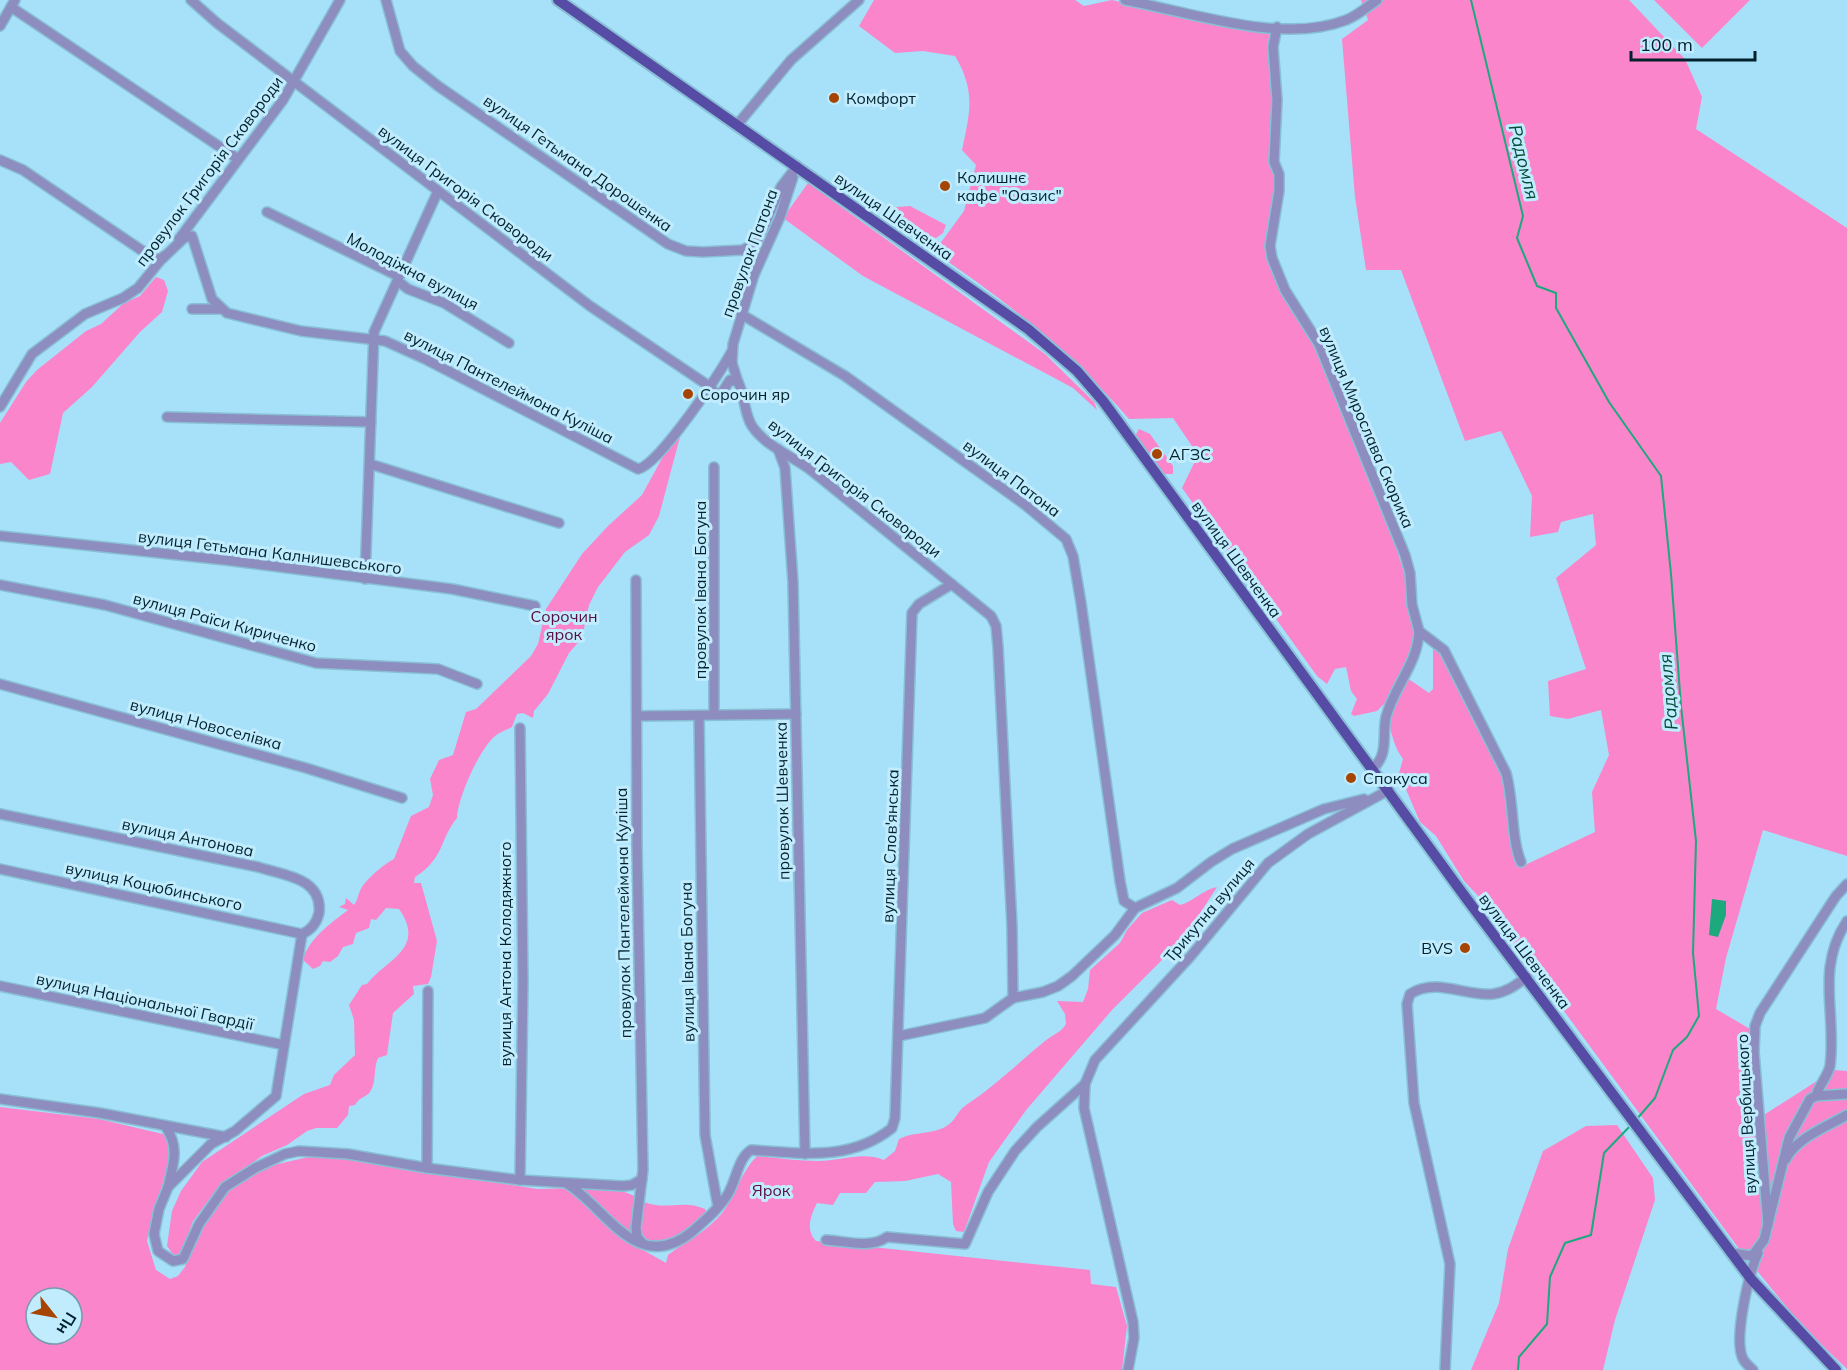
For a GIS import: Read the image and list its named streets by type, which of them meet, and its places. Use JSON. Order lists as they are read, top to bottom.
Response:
{
  "streets": {
    "main road": ["вулиця Шевченка"],
    "street": [
      "вулиця Гетьмана Дорошенка",
      "провулок Григорія Сковороди",
      "вулиця Григорія Сковороди",
      "провулок Патона",
      "Молодіжна вулиця",
      "вулиця Пантелеймона Куліша",
      "вулиця Мирослава Скорика",
      "вулиця Патона",
      "вулиця Гетьмана Калнишевського",
      "провулок Івана Богуна",
      "вулиця Раїси Кириченко",
      "вулиця Новоселівка",
      "провулок Шевченка",
      "вулиця Антонова",
      "вулиця Слов'янська",
      "вулиця Коцюбинського",
      "Трикутна вулиця",
      "провулок Пантелеймона Куліша",
      "вулиця Антона Колодяжного",
      "вулиця Івана Богуна",
      "вулиця Національної Гвардії",
      "вулиця Вербицького"
    ]
  },
  "crossings": [
    ["вулиця Гетьмана Дорошенка", "вулиця Шевченка"],
    ["вулиця Гетьмана Дорошенка", "провулок Патона"],
    ["провулок Григорія Сковороди", "вулиця Григорія Сковороди"],
    ["вулиця Григорія Сковороди", "провулок Патона"],
    ["вулиця Григорія Сковороди", "вулиця Пантелеймона Куліша"],
    ["вулиця Григорія Сковороди", "провулок Шевченка"],
    ["вулиця Григорія Сковороди", "вулиця Слов'янська"],
    ["вулиця Шевченка", "провулок Патона"],
    ["вулиця Шевченка", "вулиця Мирослава Скорика"],
    ["вулиця Шевченка", "Трикутна вулиця"],
    ["провулок Патона", "вулиця Пантелеймона Куліша"],
    ["провулок Патона", "вулиця Патона"],
    ["провулок Шевченка", "вулиця Слов'янська"],
    ["вулиця Антонова", "вулиця Коцюбинського"]
  ],
  "water": ["Радомля"],
  "parks": ["Сорочин ярок", "Ярок"],
  "places": [
    "Комфорт",
    "Колишнє кафе \"Оазис\"",
    "Сорочин яр",
    "АГЗС",
    "Спокуса",
    "BVS"
  ],
  "scale_bar": "100 m",
  "north": "bottom right"
}
